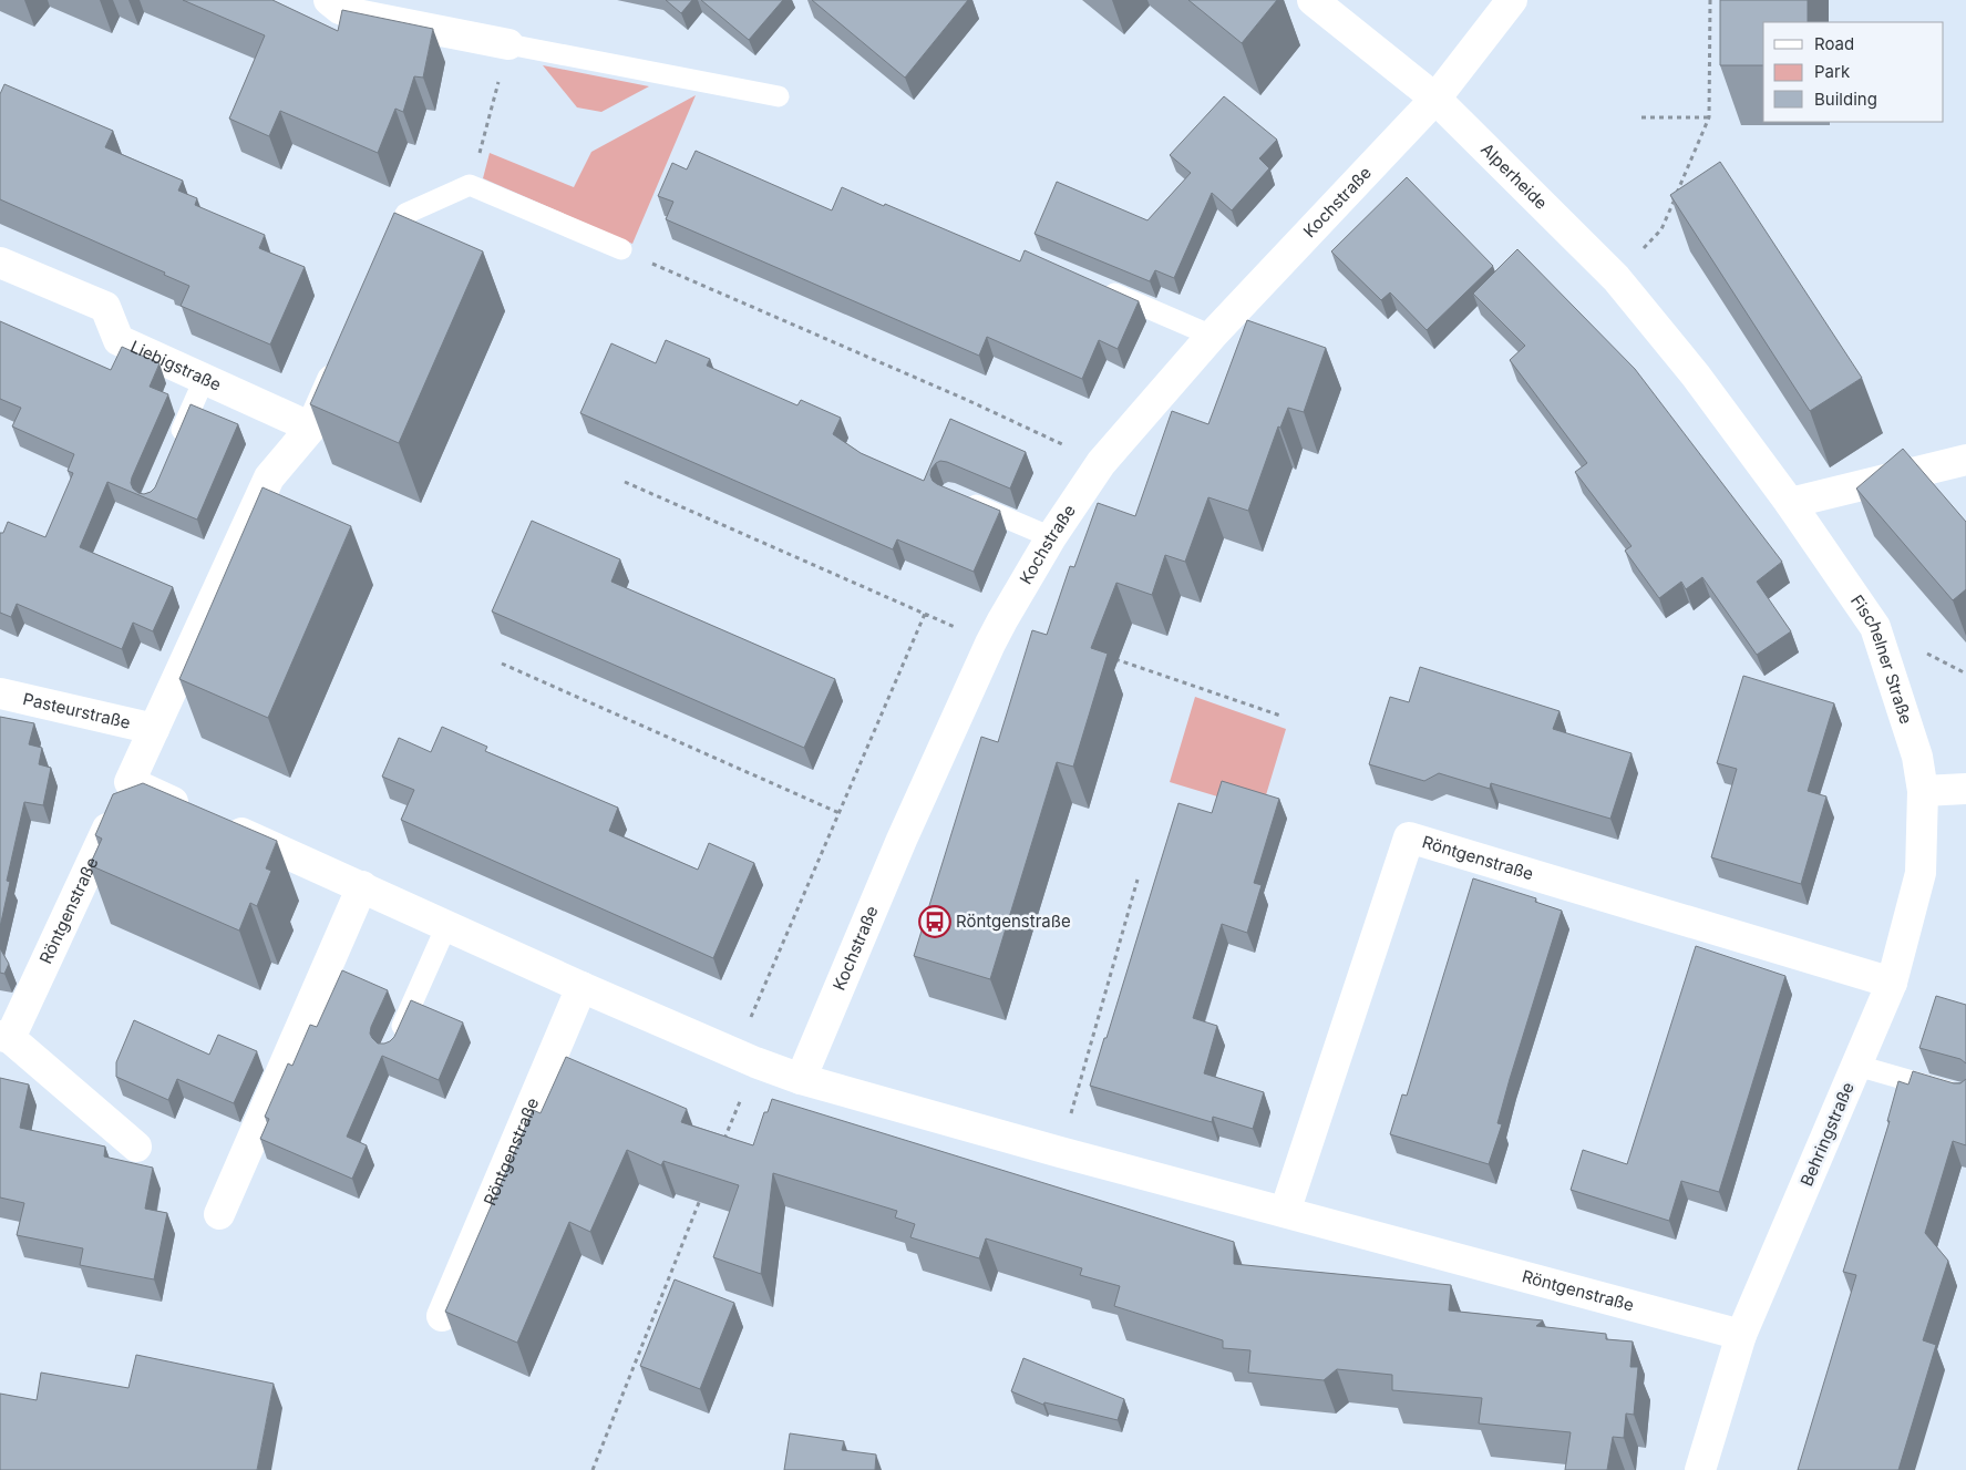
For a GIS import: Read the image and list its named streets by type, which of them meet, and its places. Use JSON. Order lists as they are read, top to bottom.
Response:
{
  "streets": {
    "street": [
      "Alperheide",
      "Kochstraße",
      "Liebigstraße",
      "Fischelner Straße",
      "Pasteurstraße",
      "Röntgenstraße",
      "Behringstraße"
    ]
  },
  "crossings": [
    ["Alperheide", "Kochstraße"],
    ["Alperheide", "Fischelner Straße"],
    ["Kochstraße", "Röntgenstraße"],
    ["Fischelner Straße", "Behringstraße"],
    ["Pasteurstraße", "Röntgenstraße"],
    ["Röntgenstraße", "Behringstraße"]
  ],
  "places": {
    "bus stop": ["Röntgenstraße"]
  },
  "legend": ["Road", "Park", "Building"]
}
